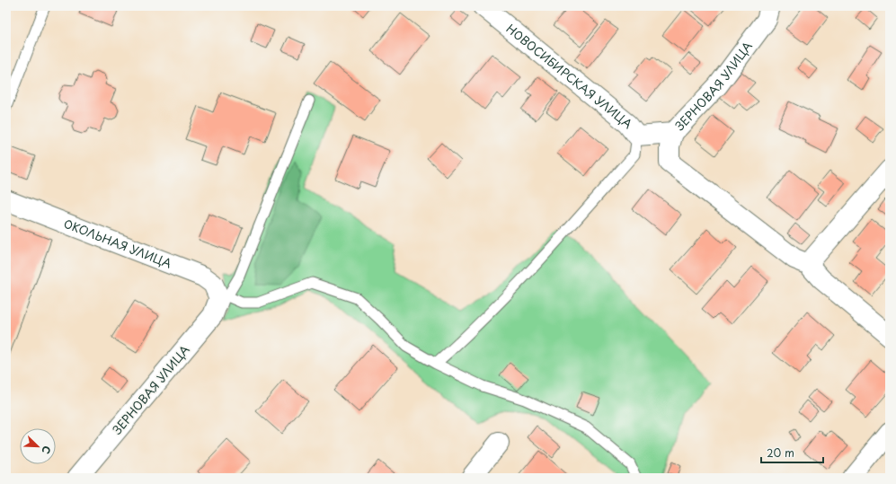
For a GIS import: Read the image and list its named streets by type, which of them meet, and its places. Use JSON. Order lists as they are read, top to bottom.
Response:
{
  "streets": {
    "street": ["НОВОСИБИРСКАЯ УЛИЦА", "ЗЕРНОВАЯ УЛИЦА", "ОКОЛЬНАЯ УЛИЦА"]
  },
  "crossings": [
    ["НОВОСИБИРСКАЯ УЛИЦА", "ЗЕРНОВАЯ УЛИЦА"],
    ["ЗЕРНОВАЯ УЛИЦА", "ОКОЛЬНАЯ УЛИЦА"]
  ],
  "scale_bar": "20 m",
  "north": "bottom right"
}
